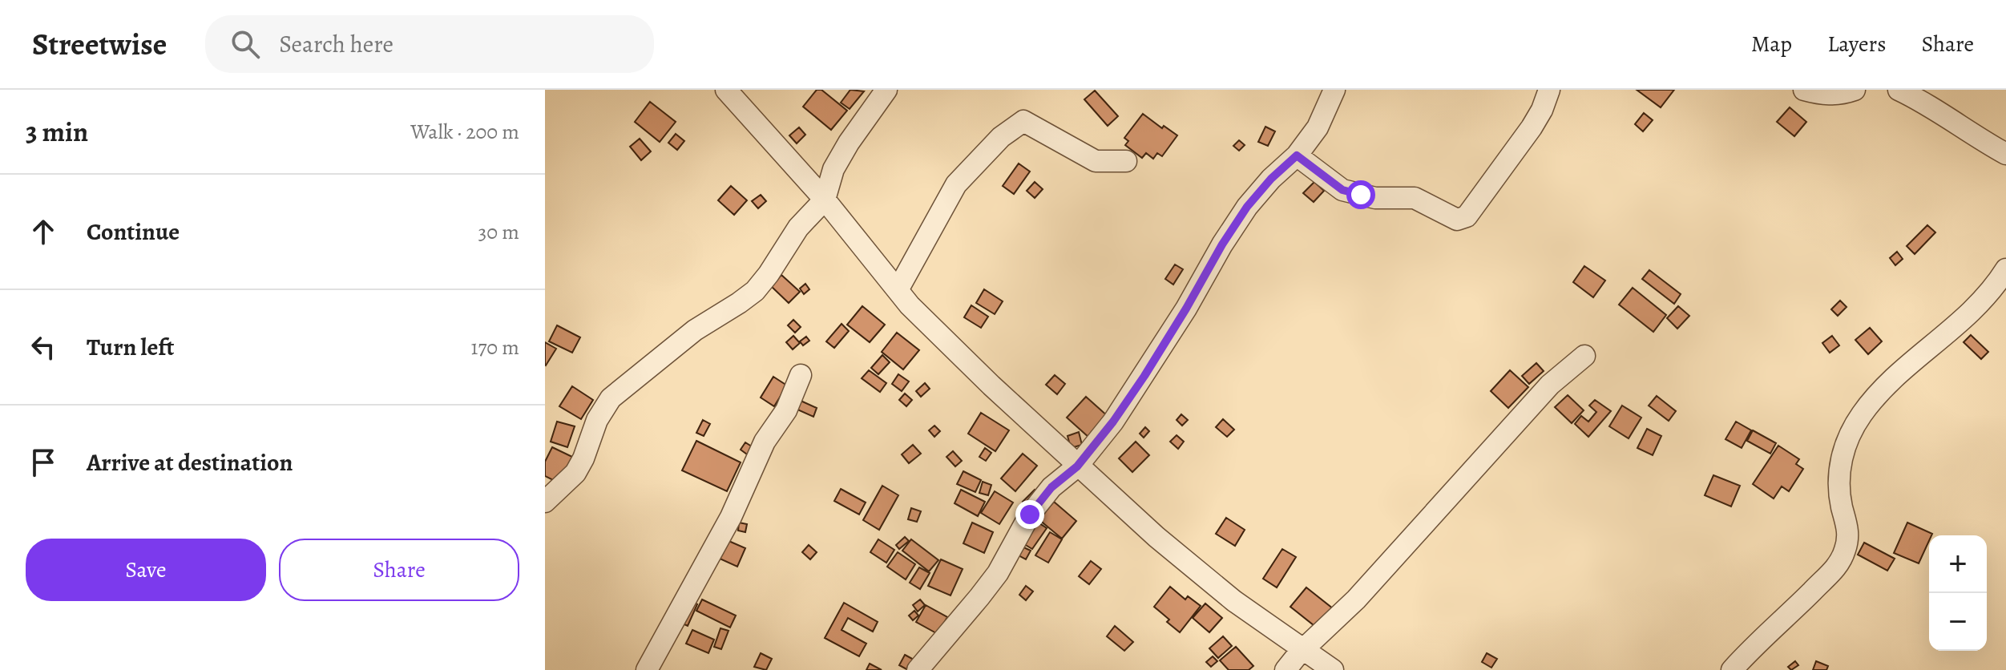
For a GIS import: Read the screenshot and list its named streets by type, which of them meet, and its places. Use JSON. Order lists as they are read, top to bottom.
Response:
{
  "page": {
    "header": "Streetwise",
    "search": "Search here",
    "nav": ["Map", "Layers", "Share"],
    "heading": ["3 min", "Walk · 200 m"],
    "list": [
      ["Continue", "30 m"],
      ["Turn left", "170 m"],
      "Arrive at destination"
    ],
    "buttons": ["Save", "Share"],
    "map_buttons": ["+", "−"]
  }
}
